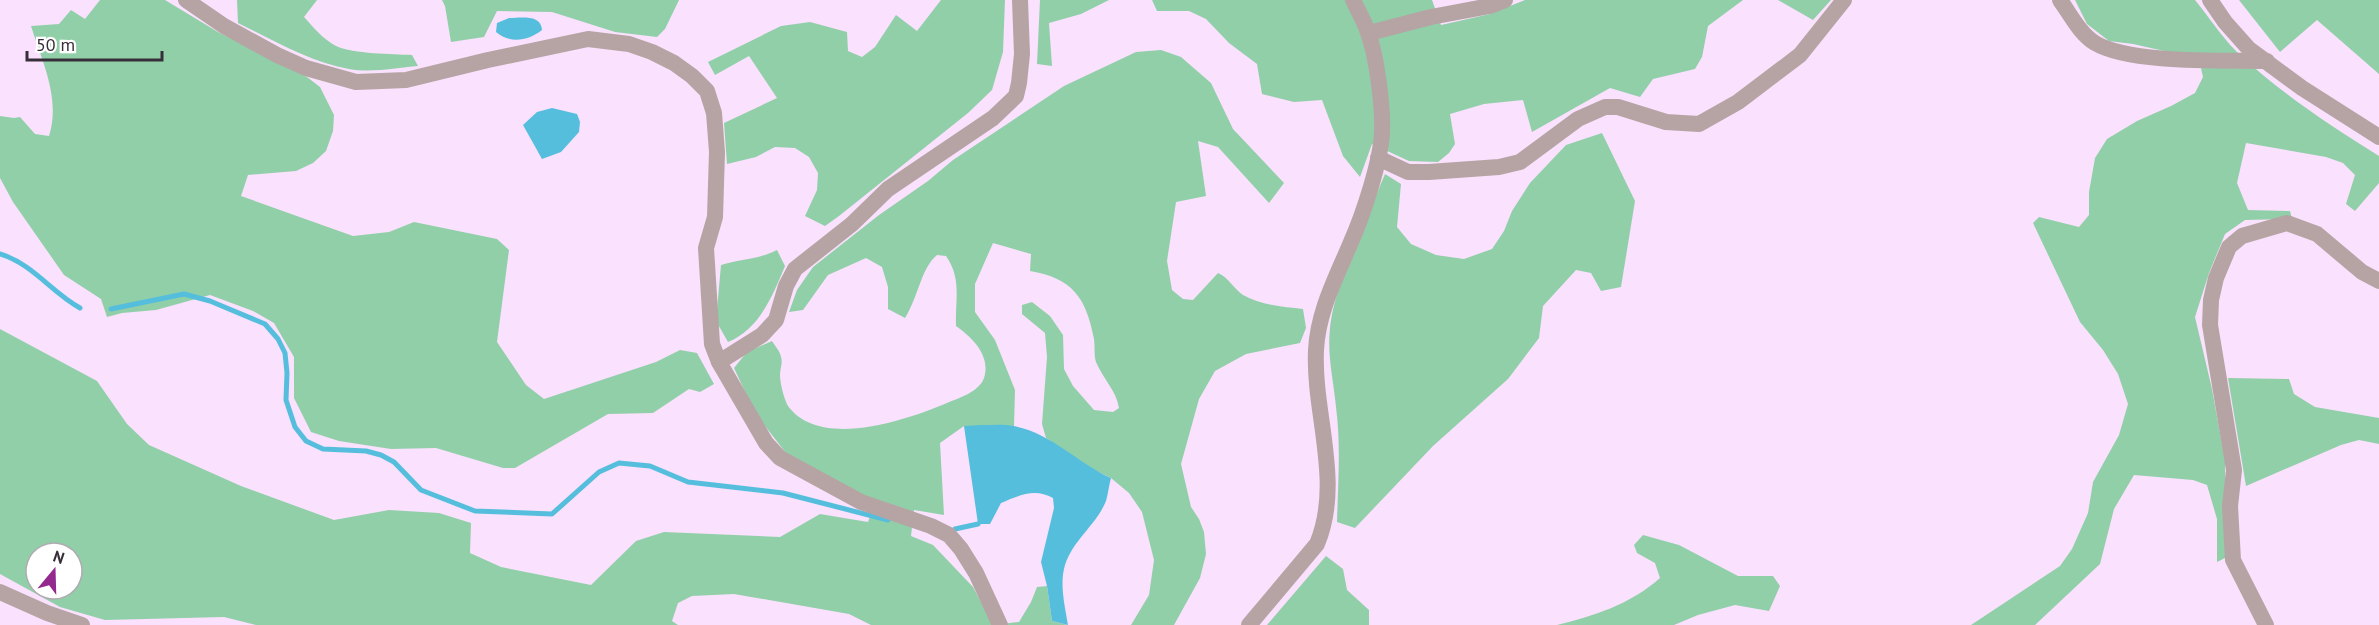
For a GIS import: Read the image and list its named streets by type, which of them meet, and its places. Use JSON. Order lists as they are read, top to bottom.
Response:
{
  "scale_bar": "50 m",
  "north": "top"
}
